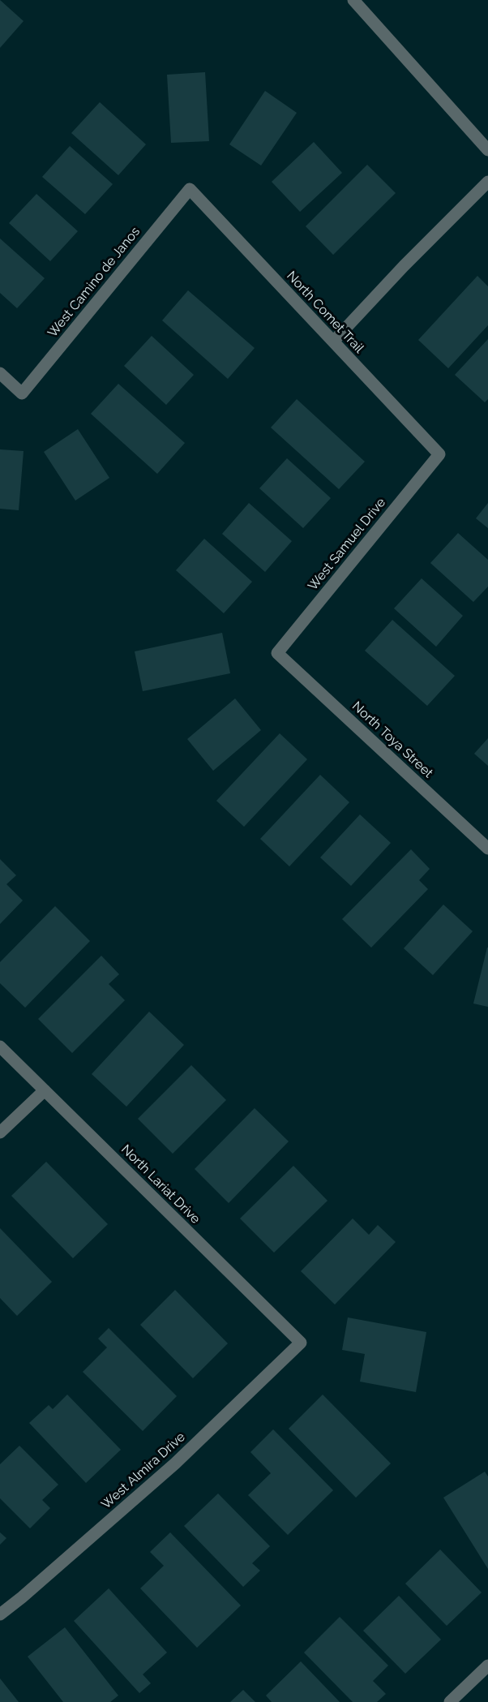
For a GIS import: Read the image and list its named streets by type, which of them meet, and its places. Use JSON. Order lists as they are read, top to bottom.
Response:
{
  "streets": {
    "street": [
      "West Camino de Janos",
      "North Comet Trail",
      "West Samuel Drive",
      "North Toya Street",
      "North Lariat Drive",
      "West Almira Drive"
    ]
  },
  "crossings": [
    ["West Camino de Janos", "North Comet Trail"],
    ["North Comet Trail", "West Samuel Drive"],
    ["West Samuel Drive", "North Toya Street"],
    ["North Lariat Drive", "West Almira Drive"]
  ]
}
